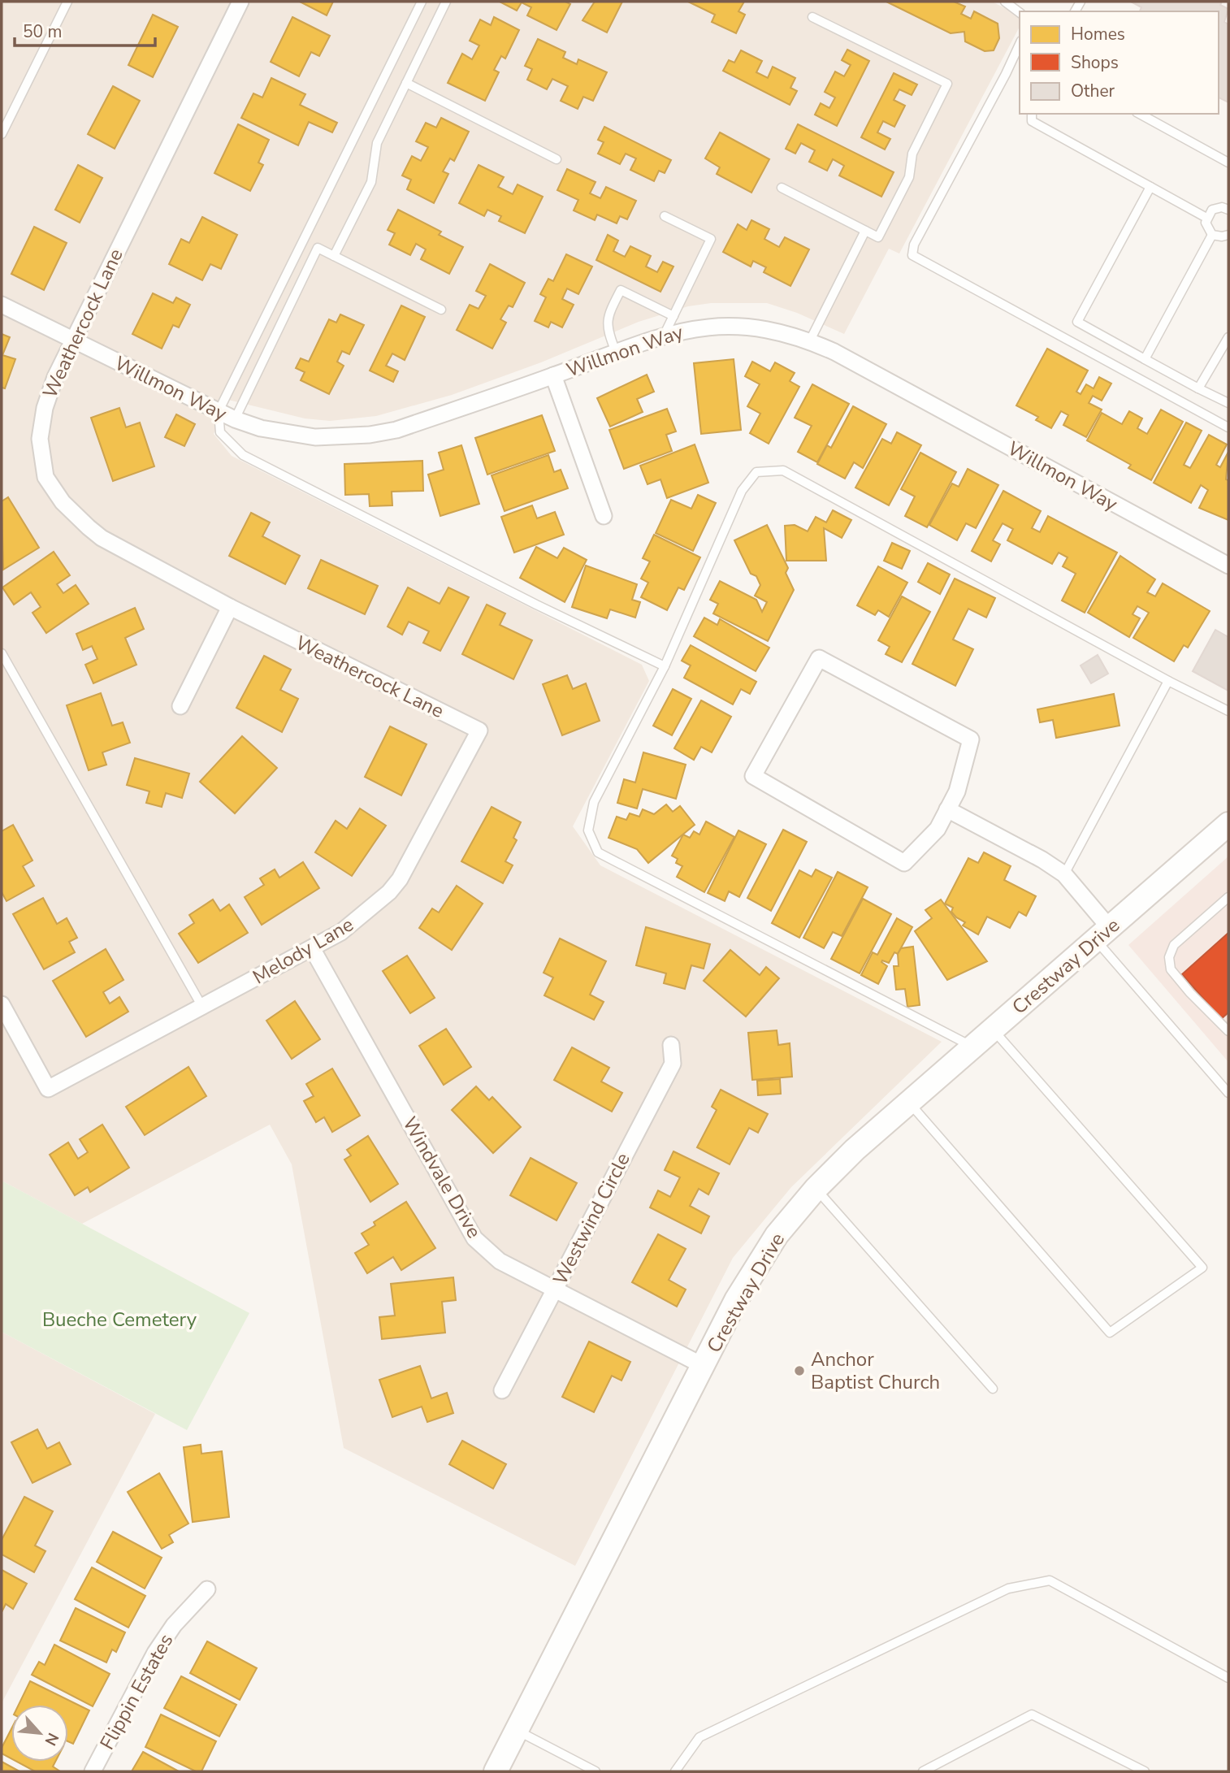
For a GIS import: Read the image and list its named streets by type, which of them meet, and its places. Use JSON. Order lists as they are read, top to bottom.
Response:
{
  "streets": {
    "main road": ["Crestway Drive"],
    "street": [
      "Weathercock Lane",
      "Willmon Way",
      "Melody Lane",
      "Windvale Drive",
      "Westwind Circle",
      "Flippin Estates"
    ]
  },
  "crossings": [
    ["Weathercock Lane", "Willmon Way"],
    ["Weathercock Lane", "Melody Lane"],
    ["Melody Lane", "Windvale Drive"],
    ["Crestway Drive", "Windvale Drive"],
    ["Windvale Drive", "Westwind Circle"]
  ],
  "parks": ["Bueche Cemetery"],
  "places": ["Anchor Baptist Church"],
  "legend": ["Homes", "Shops", "Other"],
  "scale_bar": "50 m",
  "north": "bottom right"
}
